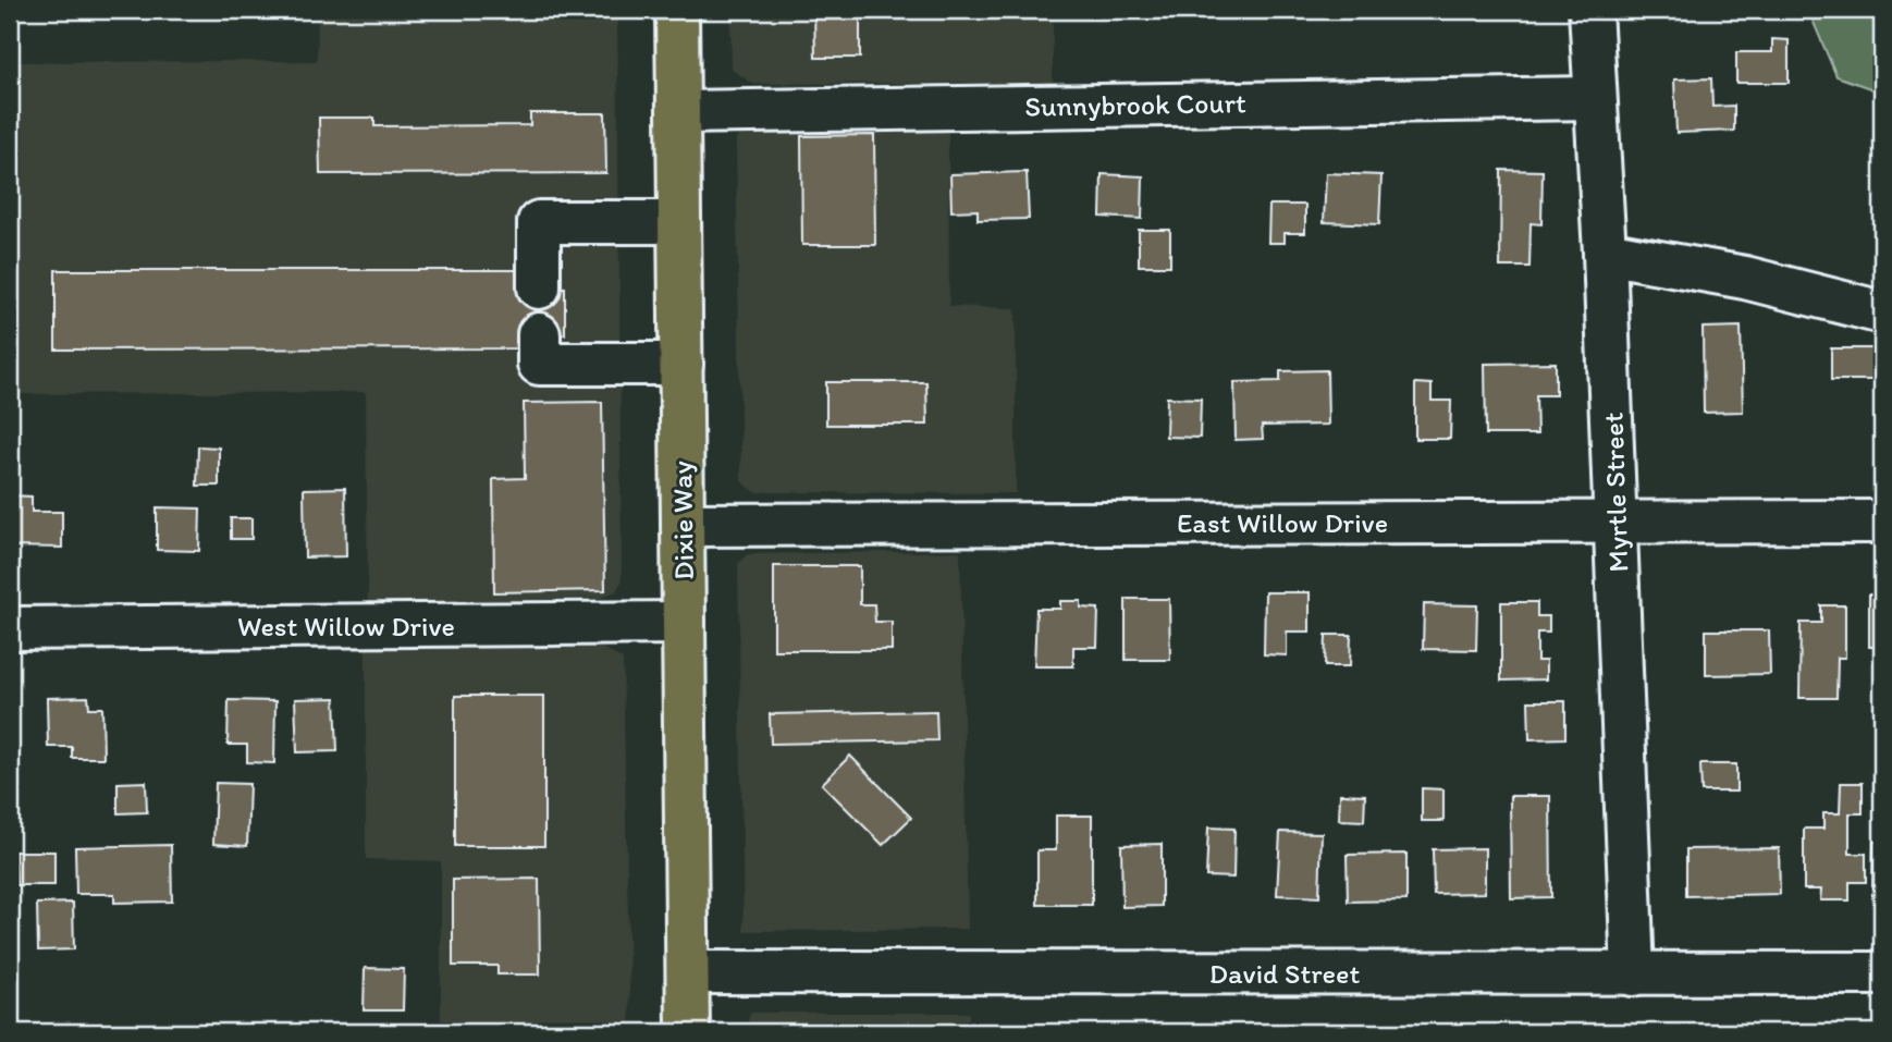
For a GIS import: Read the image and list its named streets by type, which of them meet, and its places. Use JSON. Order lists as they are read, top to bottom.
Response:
{
  "streets": {
    "main road": ["Dixie Way"],
    "street": [
      "Sunnybrook Court",
      "Myrtle Street",
      "East Willow Drive",
      "West Willow Drive",
      "David Street"
    ]
  },
  "crossings": [
    ["Sunnybrook Court", "Myrtle Street"],
    ["Sunnybrook Court", "Dixie Way"],
    ["Myrtle Street", "East Willow Drive"],
    ["Myrtle Street", "David Street"],
    ["Dixie Way", "East Willow Drive"],
    ["Dixie Way", "West Willow Drive"],
    ["Dixie Way", "David Street"]
  ]
}
